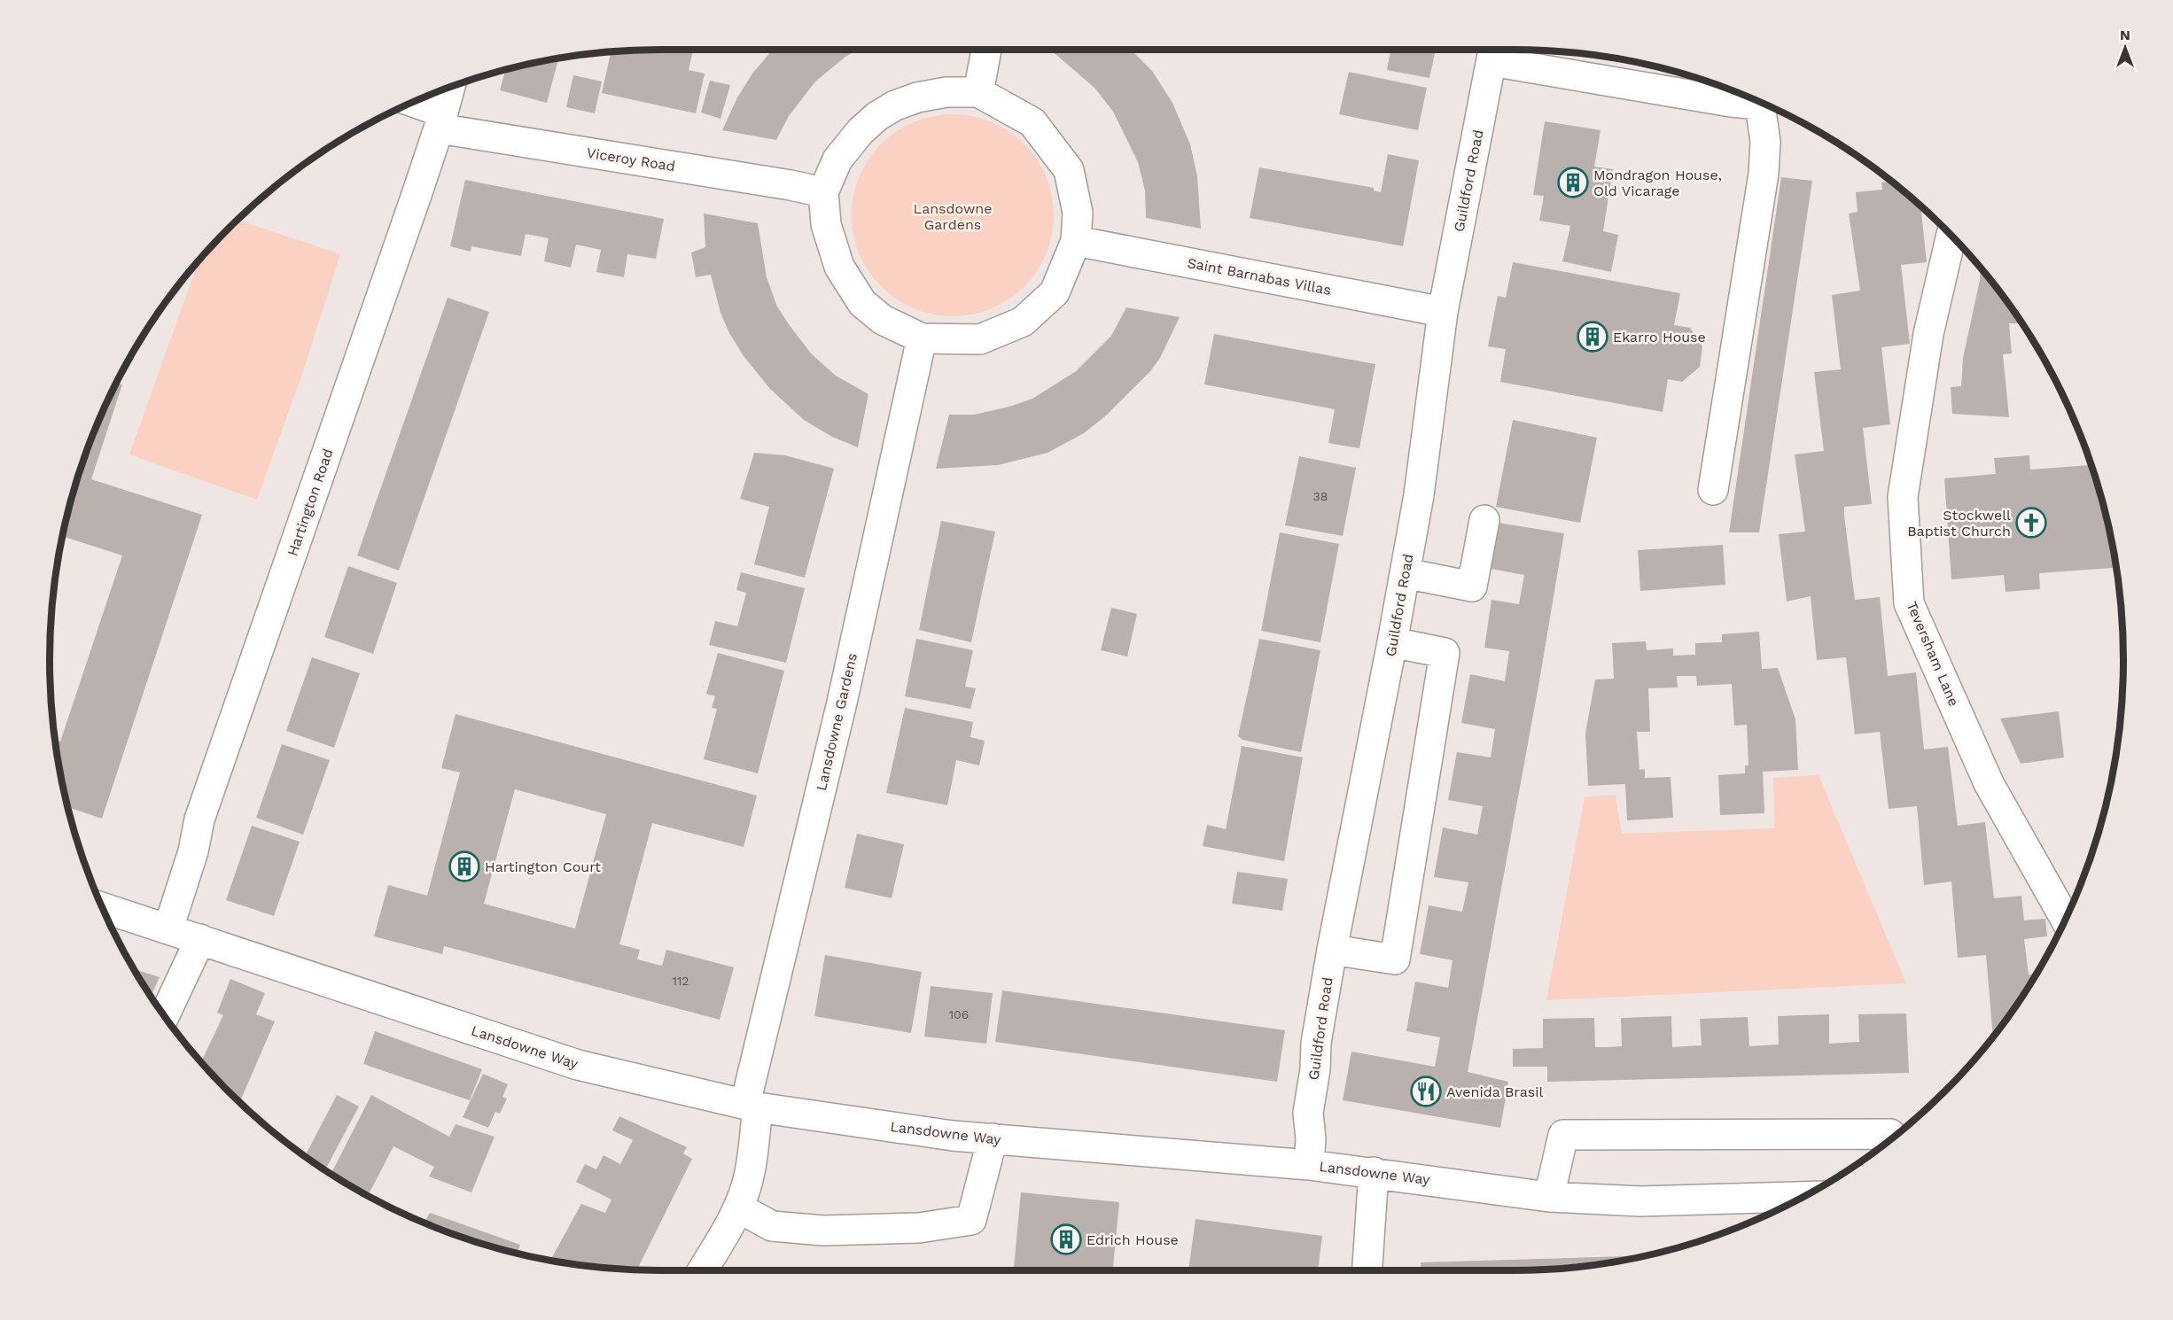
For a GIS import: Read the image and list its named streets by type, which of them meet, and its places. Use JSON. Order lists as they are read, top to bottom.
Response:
{
  "streets": {
    "street": [
      "Viceroy Road",
      "Guildford Road",
      "Saint Barnabas Villas",
      "Hartington Road",
      "Teversham Lane",
      "Lansdowne Gardens",
      "Lansdowne Way"
    ]
  },
  "crossings": [
    ["Viceroy Road", "Hartington Road"],
    ["Guildford Road", "Saint Barnabas Villas"],
    ["Guildford Road", "Lansdowne Way"],
    ["Hartington Road", "Lansdowne Way"],
    ["Lansdowne Gardens", "Lansdowne Way"]
  ],
  "parks": ["Lansdowne Gardens"],
  "places": {
    "building": [
      "Mondragon House, Old Vicarage",
      "Ekarro House",
      "Hartington Court",
      "Edrich House"
    ],
    "church": ["Stockwell Baptist Church"],
    "restaurant": ["Avenida Brasil"]
  },
  "house_numbers": ["38", "112", "106"],
  "north": "top"
}
